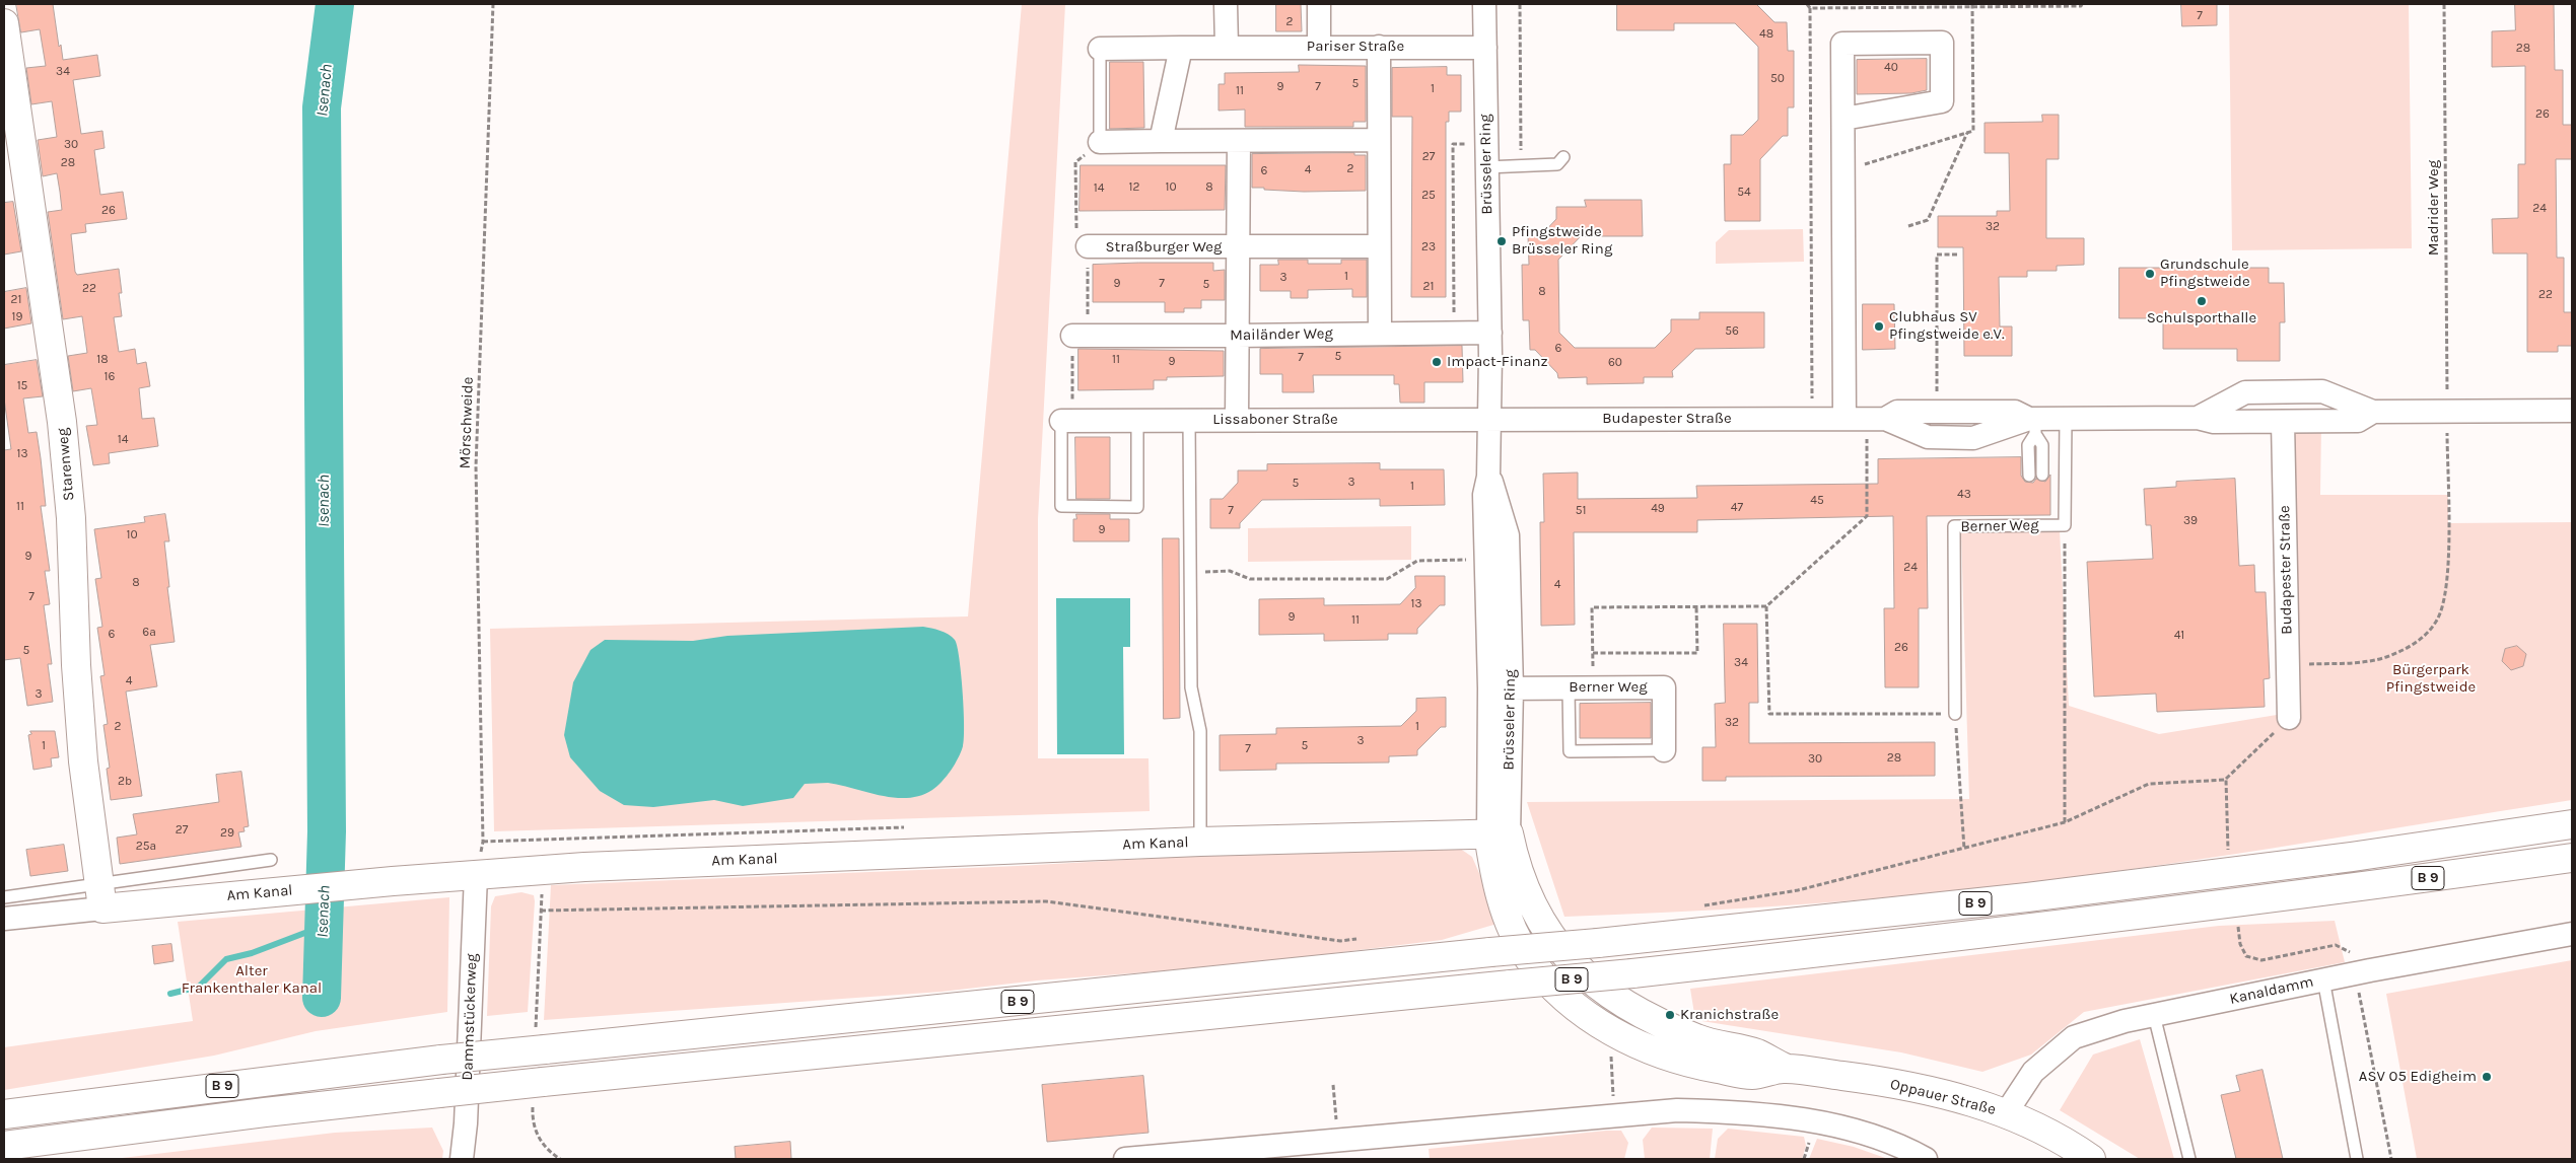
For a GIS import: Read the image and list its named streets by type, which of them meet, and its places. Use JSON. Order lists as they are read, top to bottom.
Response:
{
  "streets": {
    "main road": [
      "Brüsseler Ring",
      "Starenweg",
      "Am Kanal",
      "B 9",
      "Oppauer Straße"
    ],
    "street": [
      "Pariser Straße",
      "Straßburger Weg",
      "Mailänder Weg",
      "Budapester Straße",
      "Lissaboner Straße",
      "Berner Weg",
      "Kanaldamm",
      "Dammstückerweg"
    ],
    "path": ["Madrider Weg", "Mörschweide"]
  },
  "crossings": [
    ["Pariser Straße", "Brüsseler Ring"],
    ["Brüsseler Ring", "Mailänder Weg"],
    ["Brüsseler Ring", "Budapester Straße"],
    ["Brüsseler Ring", "Lissaboner Straße"],
    ["Brüsseler Ring", "Berner Weg"],
    ["Brüsseler Ring", "Am Kanal"],
    ["Brüsseler Ring", "Oppauer Straße"],
    ["Madrider Weg", "Budapester Straße"],
    ["Straßburger Weg", "Mailänder Weg"],
    ["Straßburger Weg", "Lissaboner Straße"],
    ["Budapester Straße", "Lissaboner Straße"],
    ["Starenweg", "Am Kanal"],
    ["Am Kanal", "Dammstückerweg"],
    ["Kanaldamm", "Oppauer Straße"]
  ],
  "water": ["Isenach"],
  "parks": ["Bürgerpark Pfingstweide", "Alter Frankenthaler Kanal"],
  "places": [
    "Pfingstweide Brüsseler Ring",
    "Grundschule Pfingstweide",
    "Schulsporthalle",
    "Clubhaus SV Pfingstweide e.V.",
    "Impact-Finanz",
    "Kranichstraße",
    "ASV 05 Edigheim"
  ],
  "house_numbers": [
    "7",
    "2",
    "48",
    "28",
    "40",
    "34",
    "50",
    "5",
    "9",
    "7",
    "1",
    "11",
    "26",
    "30",
    "27",
    "28",
    "2",
    "4",
    "6",
    "12",
    "10",
    "8",
    "14",
    "54",
    "25",
    "24",
    "26",
    "32",
    "23",
    "1",
    "3",
    "9",
    "7",
    "5",
    "21",
    "22",
    "8",
    "22",
    "21",
    "19",
    "56",
    "6",
    "5",
    "7",
    "18",
    "11",
    "9",
    "60",
    "16",
    "15",
    "14",
    "13",
    "3",
    "5",
    "1",
    "43",
    "45",
    "11",
    "47",
    "49",
    "7",
    "51",
    "39",
    "9",
    "10",
    "9",
    "24",
    "8",
    "4",
    "7",
    "13",
    "9",
    "11",
    "6a",
    "6",
    "41",
    "26",
    "5",
    "34",
    "4",
    "3",
    "32",
    "2",
    "1",
    "3",
    "1",
    "5",
    "7",
    "28",
    "30",
    "2b",
    "27",
    "29",
    "25a"
  ]
}
